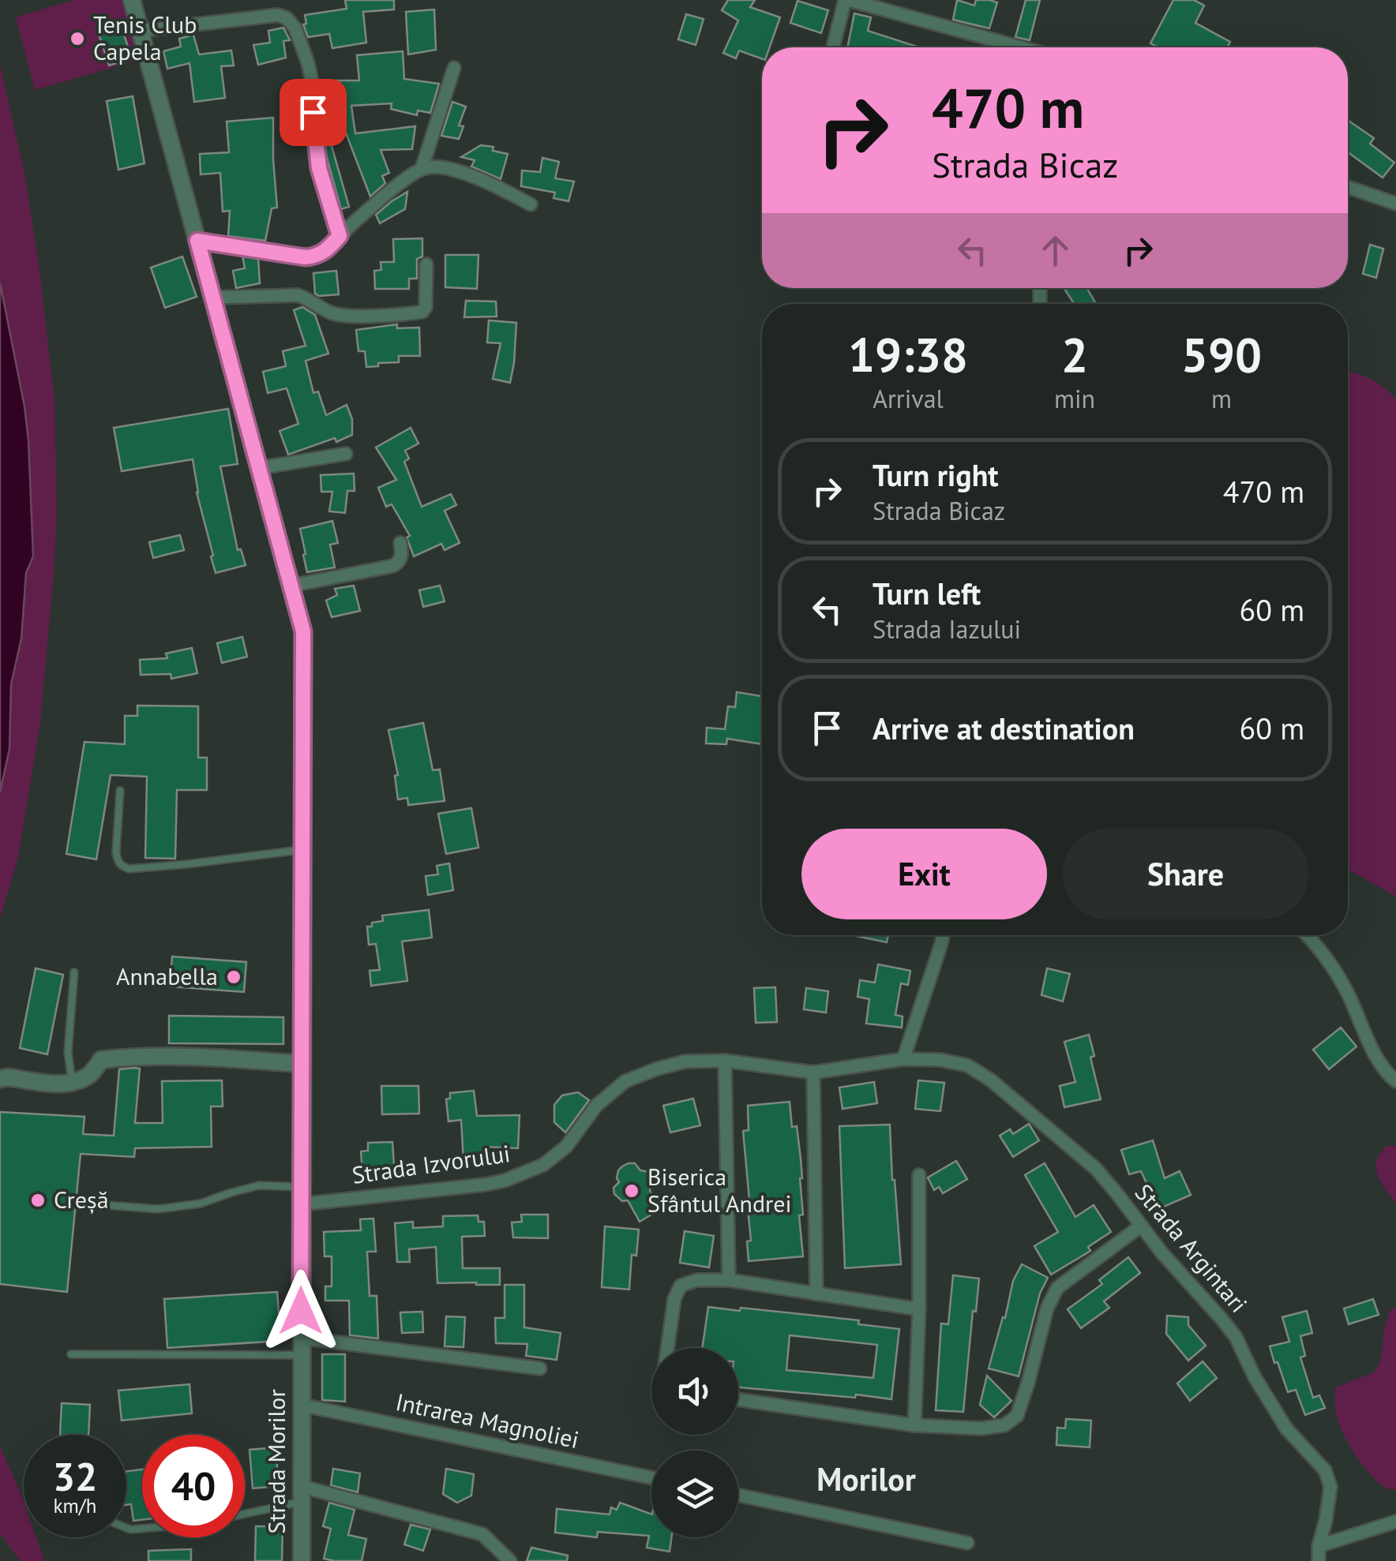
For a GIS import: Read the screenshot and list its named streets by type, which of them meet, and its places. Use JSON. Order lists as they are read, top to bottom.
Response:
{
  "streets": {
    "street": [
      "Strada Izvorului",
      "Strada Argintari",
      "Intrarea Magnoliei",
      "Strada Morilor"
    ]
  },
  "crossings": [
    ["Strada Izvorului", "Strada Argintari"],
    ["Strada Izvorului", "Strada Morilor"],
    ["Intrarea Magnoliei", "Strada Morilor"]
  ],
  "districts": ["Morilor"],
  "places": [
    "Tenis Club Capela",
    "Annabella",
    "Biserica Sfântul Andrei",
    "Creșă"
  ],
  "page": {
    "turn": ["470 m", "Strada Bicaz"],
    "eta": [
      "19:38",
      "Arrival",
      "2",
      "min",
      "590",
      "m"
    ],
    "list": [
      {
        "name": "Turn right",
        "note": "Strada Bicaz",
        "value": "470 m"
      },
      {
        "name": "Turn left",
        "note": "Strada Iazului",
        "value": "60 m"
      },
      {
        "name": "Arrive at destination",
        "value": "60 m"
      }
    ],
    "buttons": ["Exit", "Share"],
    "speed": "32 km/h",
    "limit": "40"
  }
}
